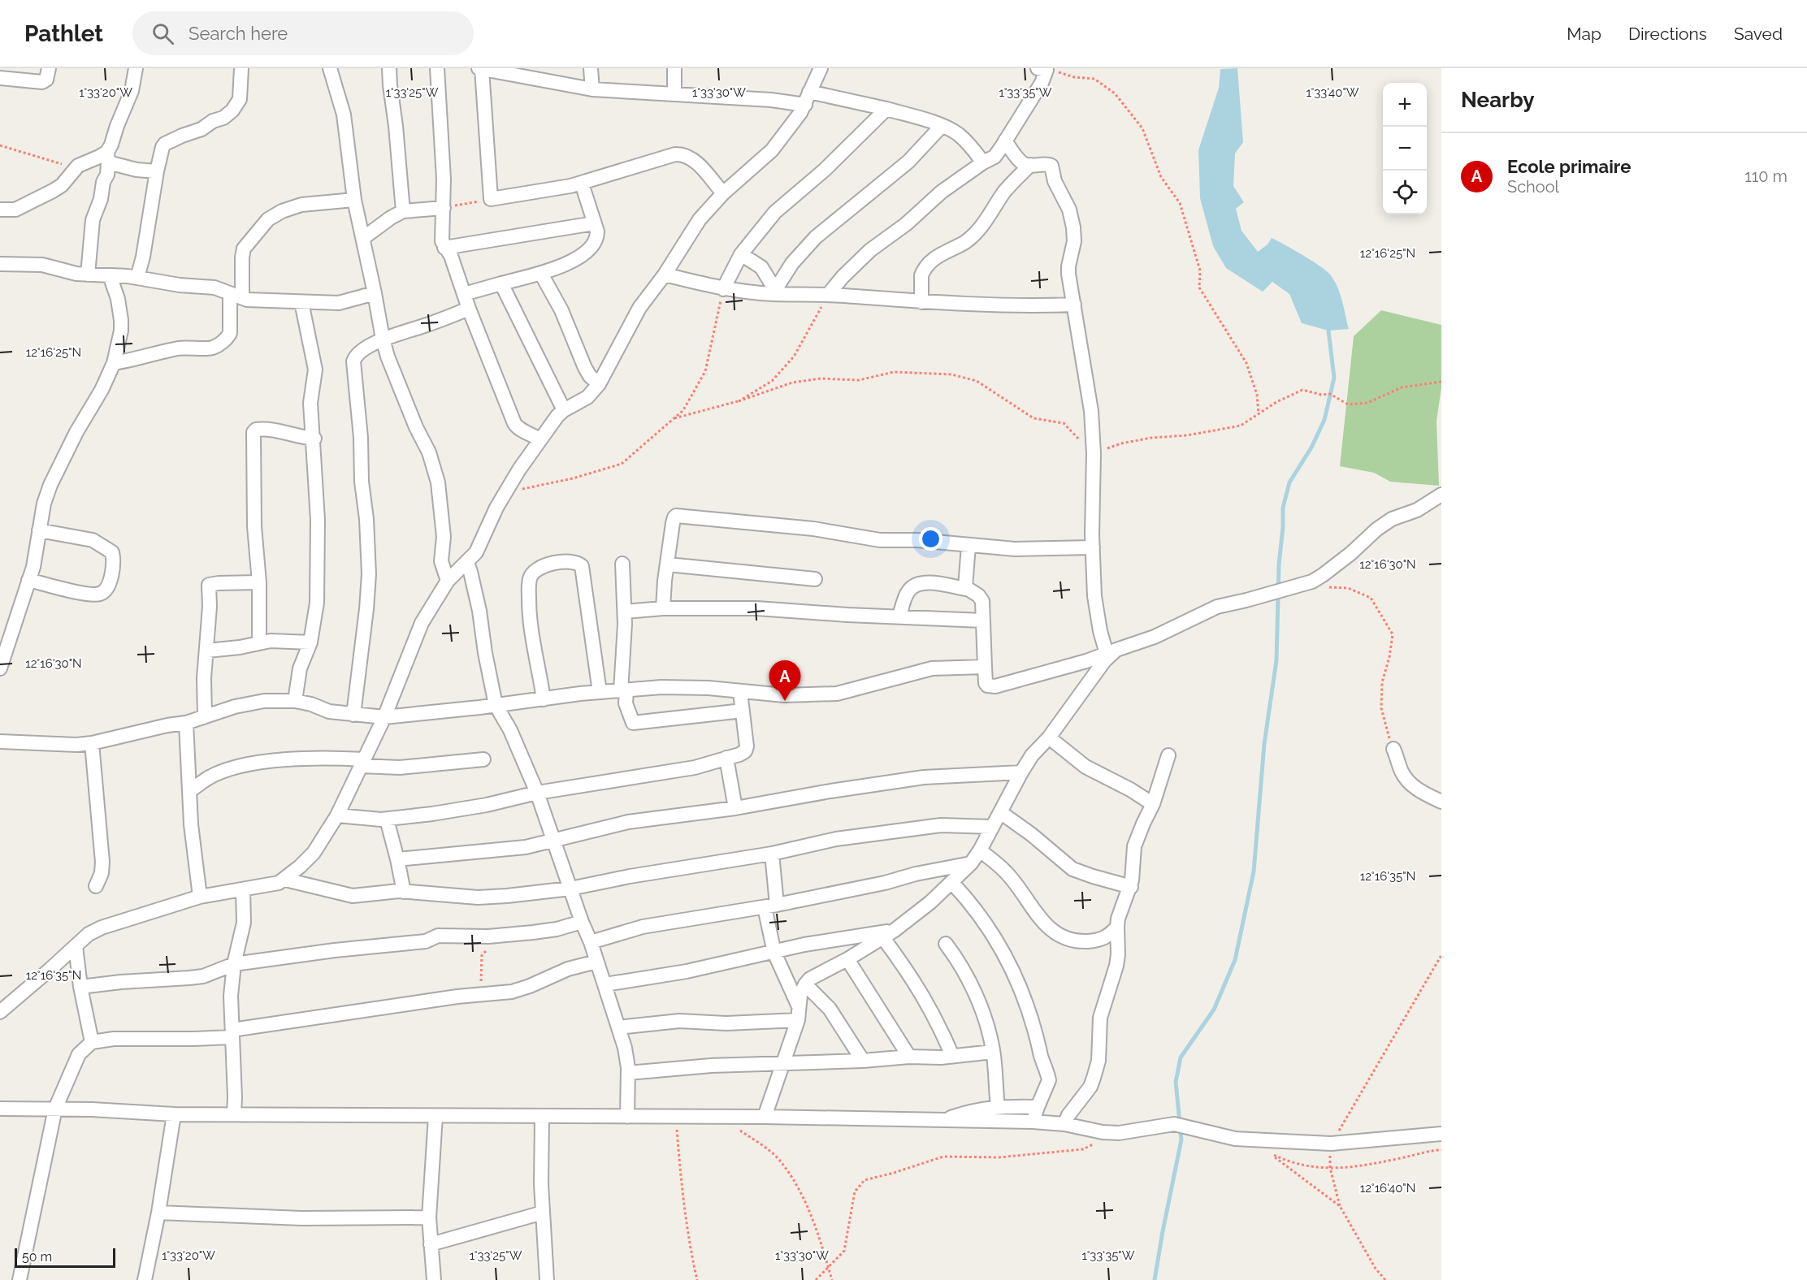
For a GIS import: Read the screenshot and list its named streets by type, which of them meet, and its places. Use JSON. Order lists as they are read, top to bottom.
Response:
{
  "scale_bar": "50 m",
  "page": {
    "header": "Pathlet",
    "search": "Search here",
    "nav": ["Map", "Directions", "Saved"],
    "heading": "Nearby",
    "map_buttons": ["+", "−"],
    "list": [
      {
        "mark": "A",
        "name": "Ecole primaire",
        "note": "School",
        "value": "110 m"
      }
    ],
    "pins": "A",
    "scale": "50 m"
  },
  "coordinates": [
    "1°33'20\"W",
    "1°33'25\"W",
    "1°33'30\"W",
    "1°33'35\"W",
    "1°33'40\"W",
    "12°16'25\"N",
    "12°16'30\"N",
    "12°16'35\"N",
    "12°16'40\"N"
  ]
}
